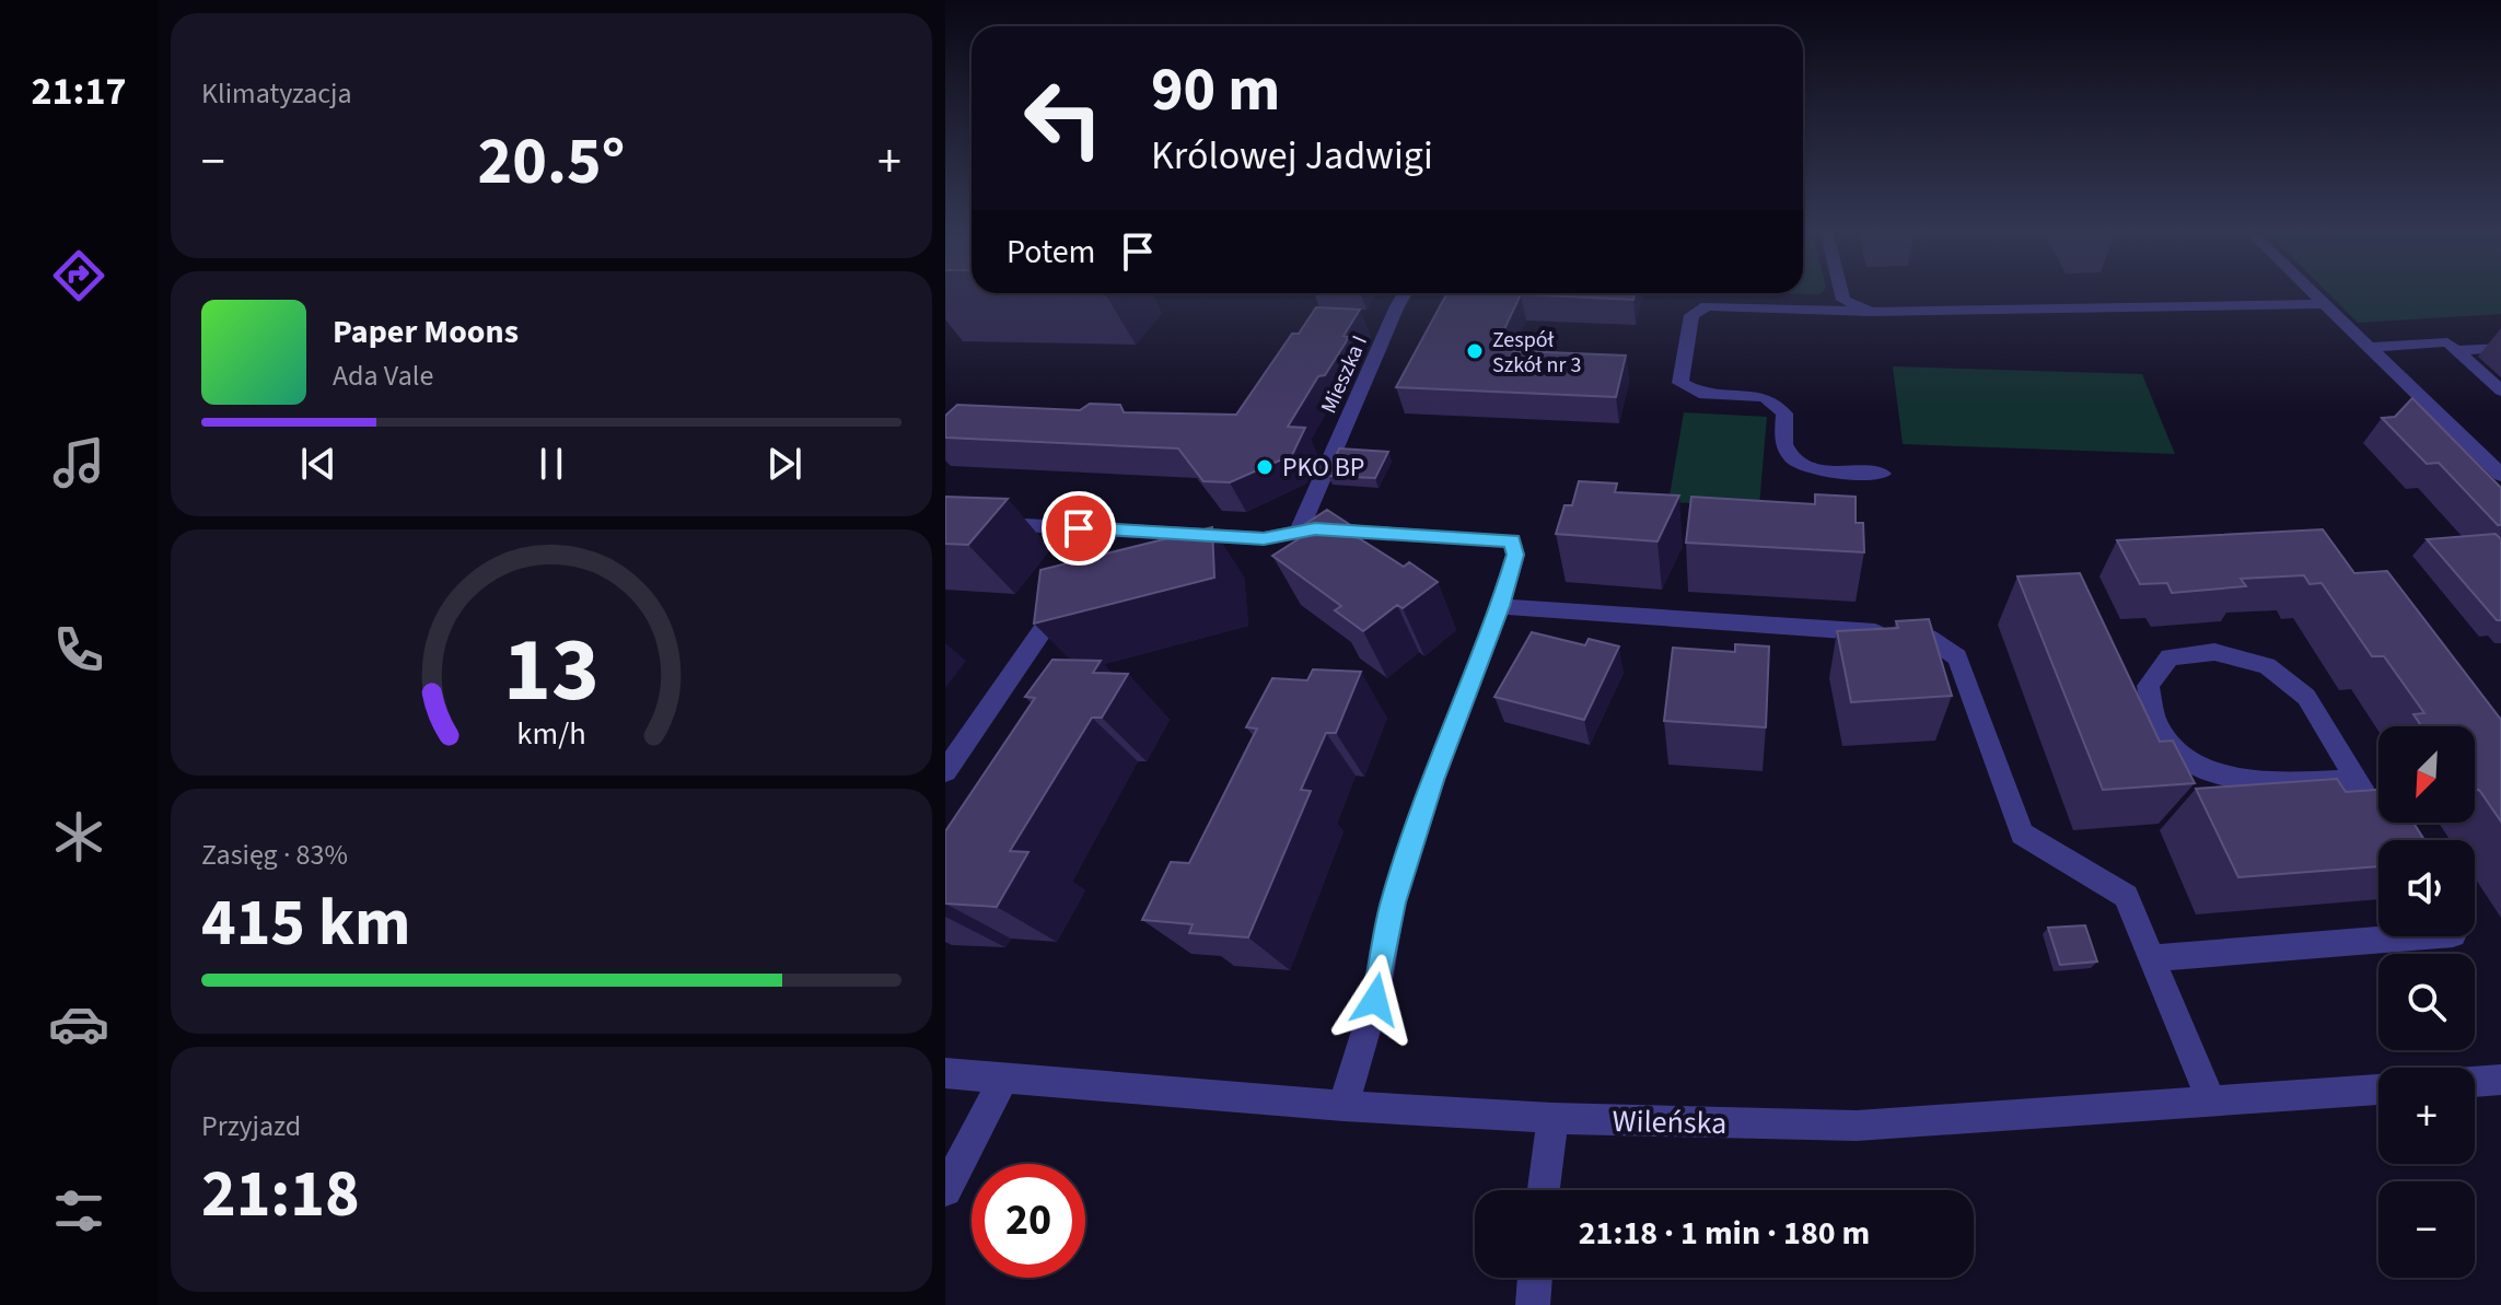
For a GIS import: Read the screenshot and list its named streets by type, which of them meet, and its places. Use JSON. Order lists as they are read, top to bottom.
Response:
{
  "streets": {
    "street": ["Mieszka I", "Wileńska"]
  },
  "places": ["Zespół Szkół nr 3", "PKO BP"],
  "north": "bottom left",
  "page": {
    "tabs": "21:17",
    "tile": [
      "Klimatyzacja",
      ["Zasięg · 83%", "415 km"],
      ["Przyjazd", "21:18"]
    ],
    "turn": ["90 m", "Królowej Jadwigi"],
    "heat": ["−", "20.5°", "+"],
    "then": "Potem",
    "song": ["Paper Moons", "Ada Vale"],
    "map_buttons": ["+", "−"],
    "limit": "20",
    "trip": "21:18 · 1 min · 180 m",
    "gauge": ["13", "km/h"]
  }
}
